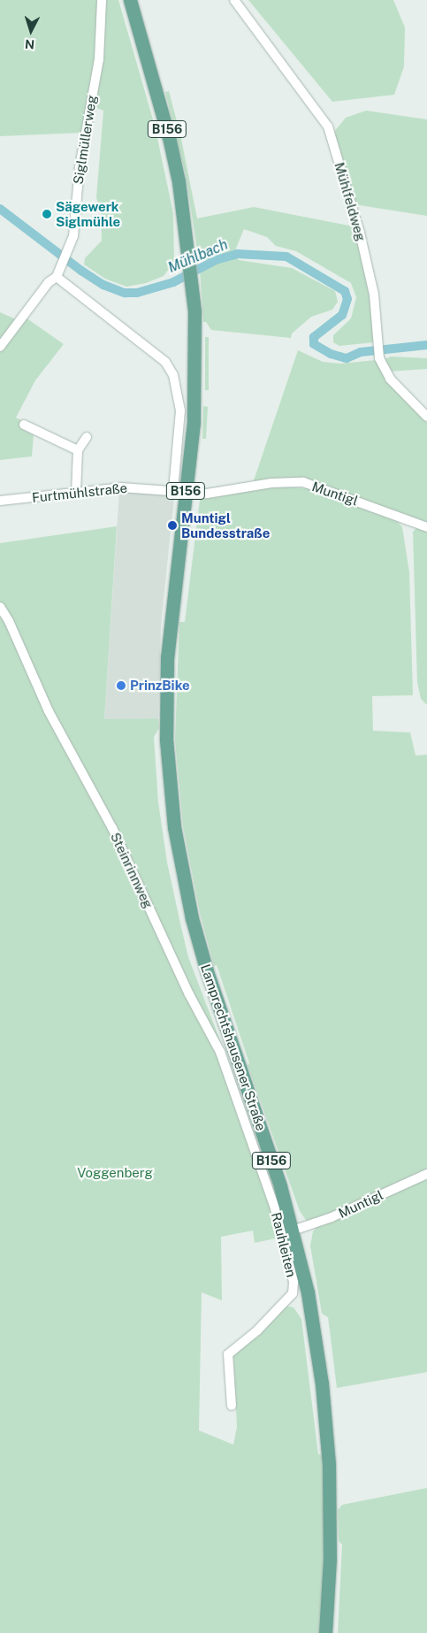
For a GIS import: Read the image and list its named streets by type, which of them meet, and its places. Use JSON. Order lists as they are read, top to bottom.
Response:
{
  "streets": {
    "main road": ["B156", "Lamprechtshausener Straße"],
    "street": [
      "Siglmüllerweg",
      "Mühlfeldweg",
      "Furtmühlstraße",
      "Muntigl",
      "Steinrinnweg",
      "Rauhleiten"
    ]
  },
  "crossings": [
    ["B156", "Furtmühlstraße"],
    ["B156", "Muntigl"],
    ["B156", "Lamprechtshausener Straße"],
    ["Furtmühlstraße", "Muntigl"],
    ["Furtmühlstraße", "Lamprechtshausener Straße"],
    ["Muntigl", "Lamprechtshausener Straße"],
    ["Steinrinnweg", "Rauhleiten"]
  ],
  "water": ["Mühlbach"],
  "parks": ["Voggenberg"],
  "places": ["Sägewerk Siglmühle", "Muntigl Bundesstraße", "PrinzBike"],
  "north": "bottom"
}
